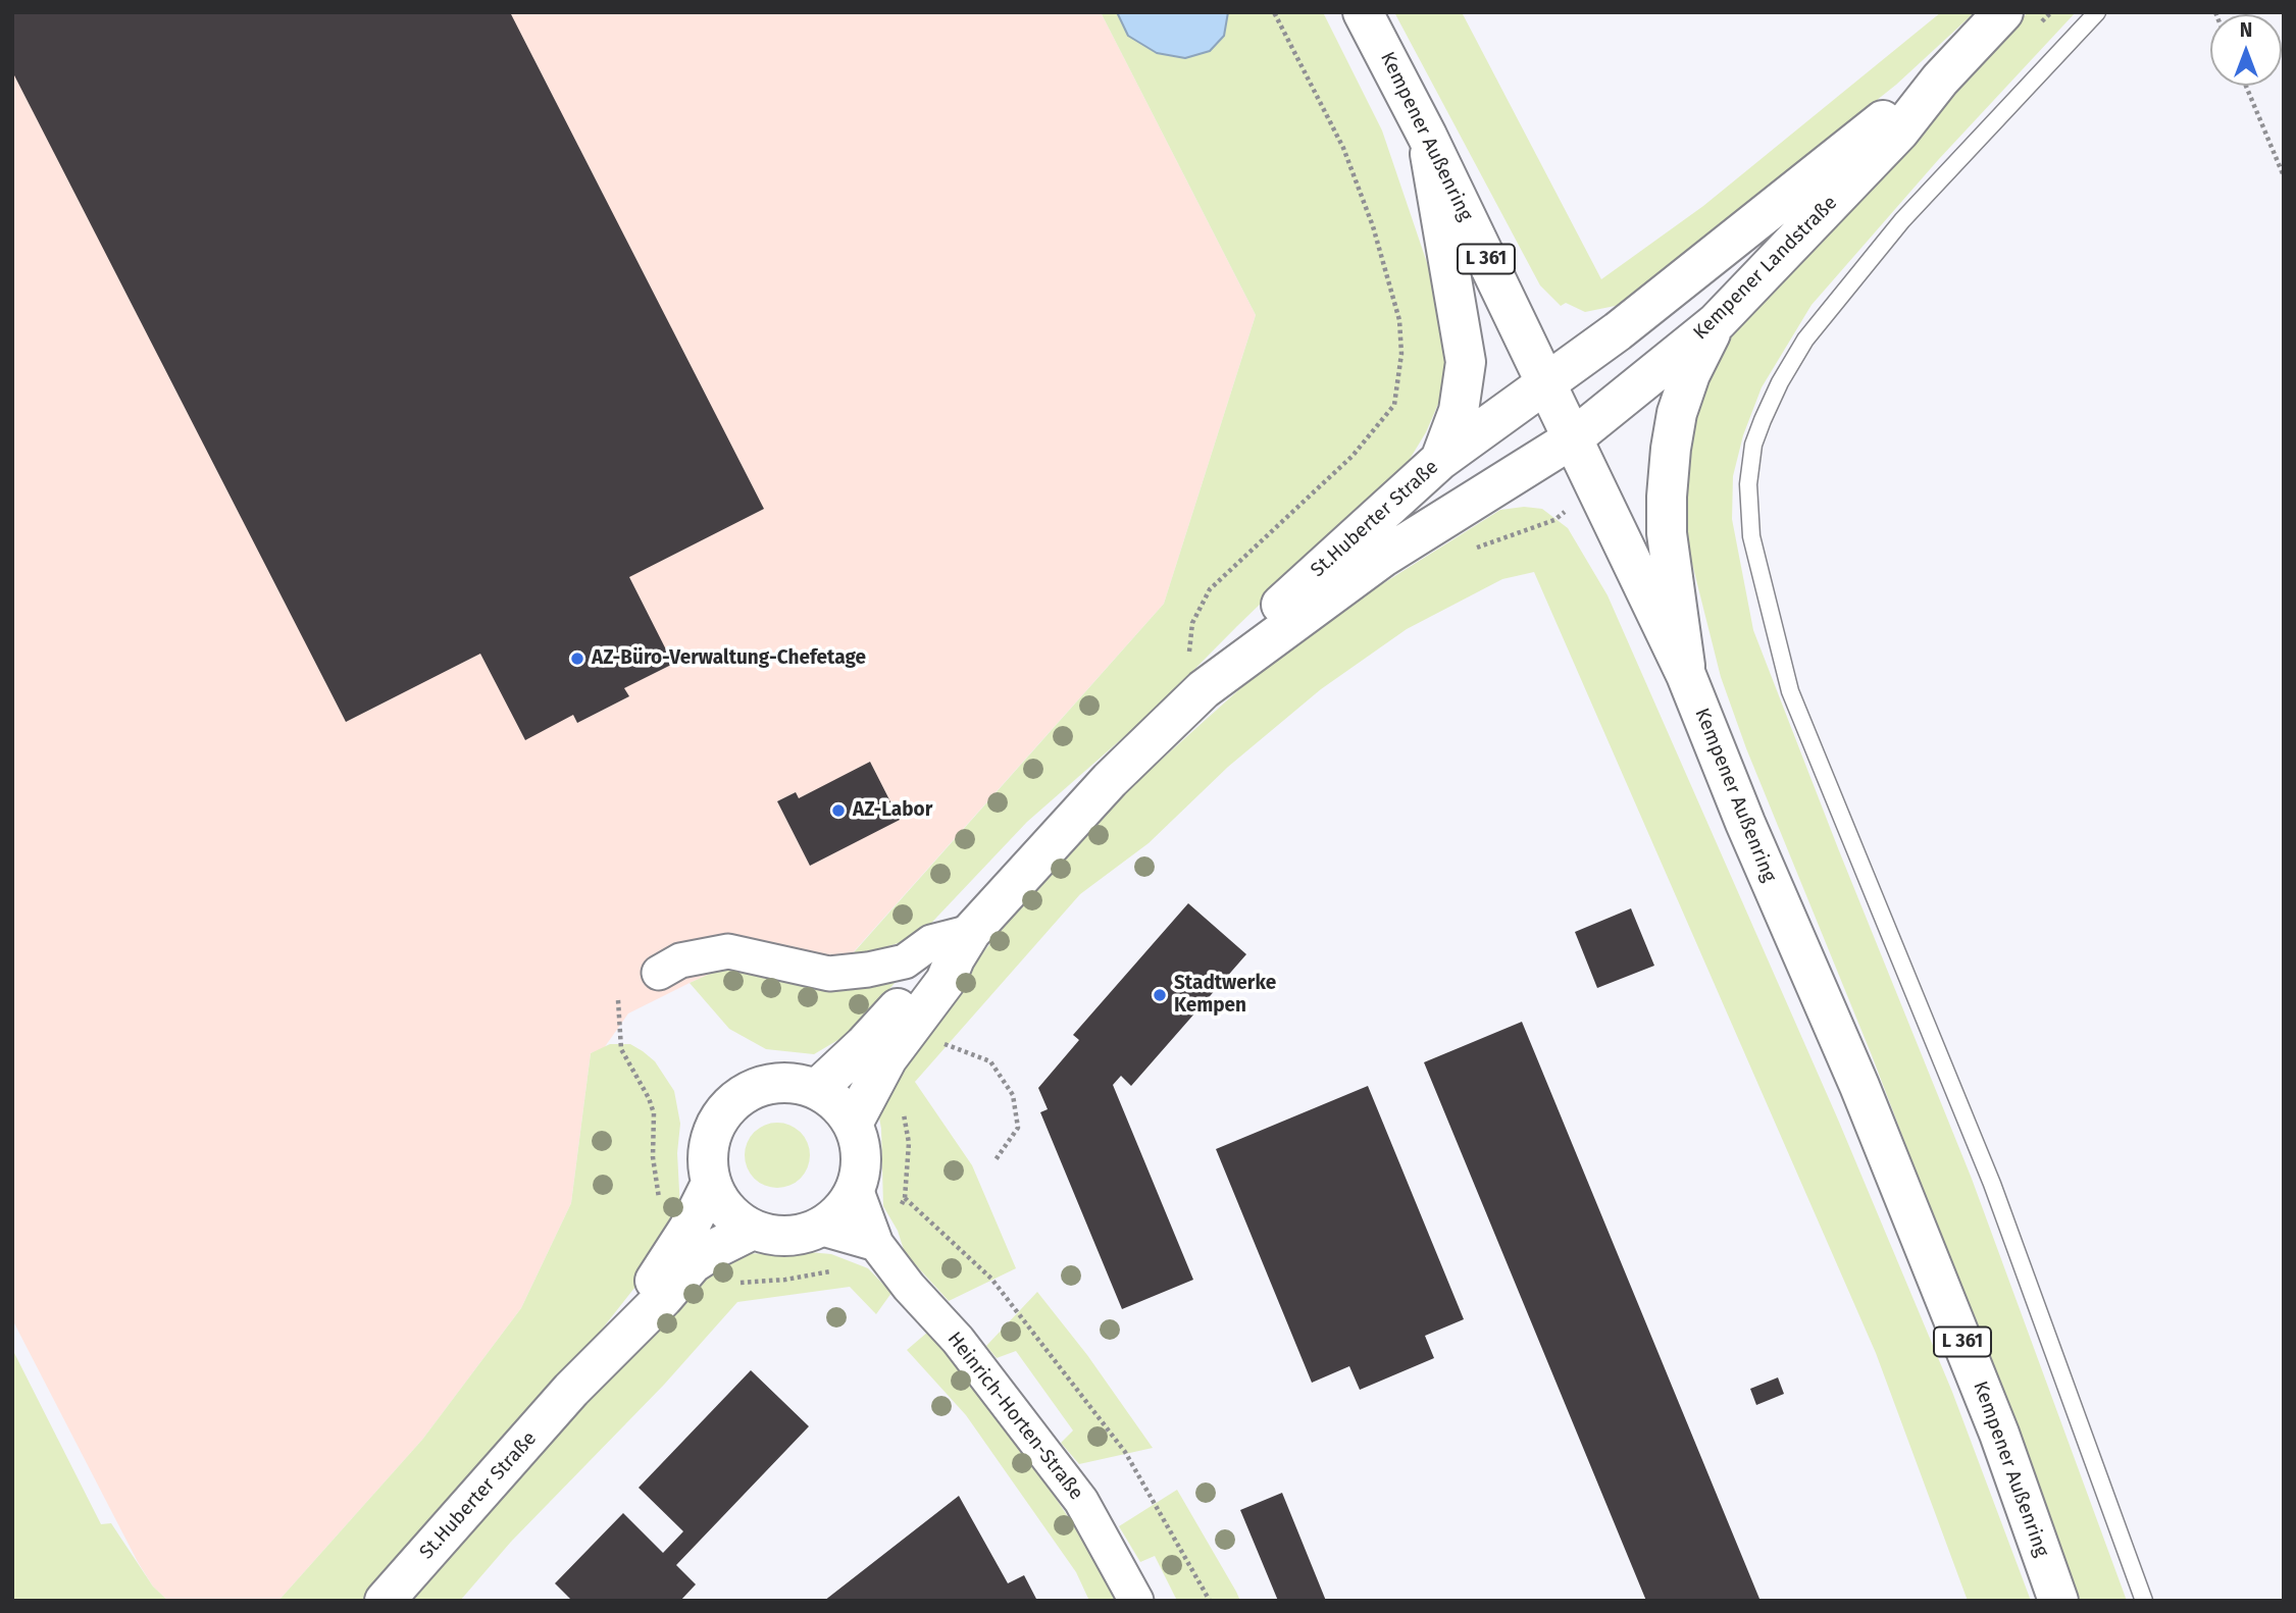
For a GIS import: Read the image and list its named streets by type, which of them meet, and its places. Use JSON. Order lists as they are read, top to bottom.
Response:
{
  "streets": {
    "street": [
      "Kempener Außenring",
      "L 361",
      "Kempener Landstraße",
      "St.Huberter Straße",
      "Heinrich-Horten-Straße"
    ]
  },
  "crossings": [
    ["Kempener Außenring", "Kempener Landstraße"],
    ["Kempener Außenring", "St.Huberter Straße"],
    ["Kempener Landstraße", "St.Huberter Straße"],
    ["St.Huberter Straße", "Heinrich-Horten-Straße"]
  ],
  "places": ["AZ-Büro-Verwaltung-Chefetage", "AZ-Labor", "Stadtwerke Kempen"],
  "north": "top"
}
